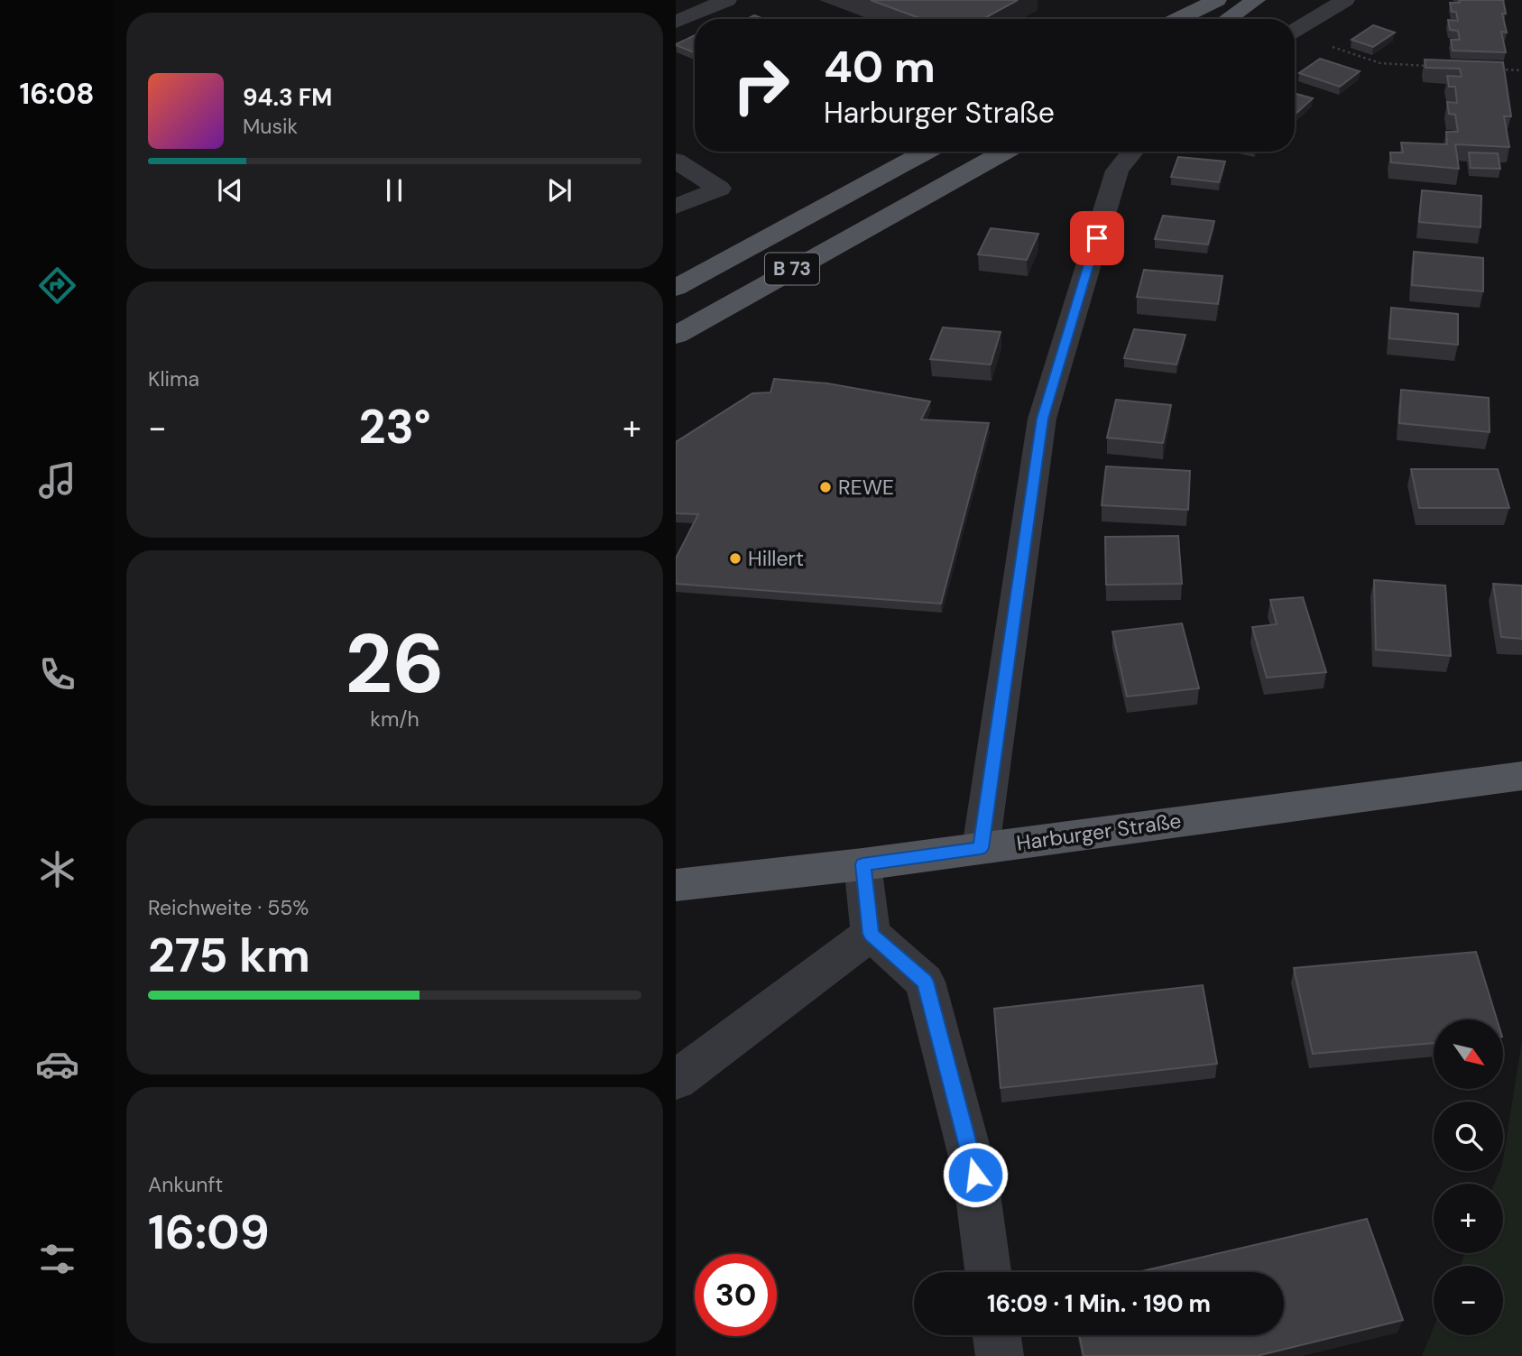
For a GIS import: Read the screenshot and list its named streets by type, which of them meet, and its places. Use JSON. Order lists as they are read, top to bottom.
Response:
{
  "streets": {
    "main road": ["B 73", "Harburger Straße"]
  },
  "places": ["REWE", "Hillert"],
  "north": "bottom right",
  "page": {
    "tabs": "16:08",
    "turn": ["40 m", "Harburger Straße"],
    "song": ["94.3 FM", "Musik"],
    "tile": [
      "Klima",
      ["26", "km/h"],
      ["Reichweite · 55%", "275 km"],
      ["Ankunft", "16:09"]
    ],
    "heat": ["−", "23°", "+"],
    "map_buttons": ["+", "−"],
    "limit": "30",
    "trip": "16:09 · 1 Min. · 190 m"
  }
}
